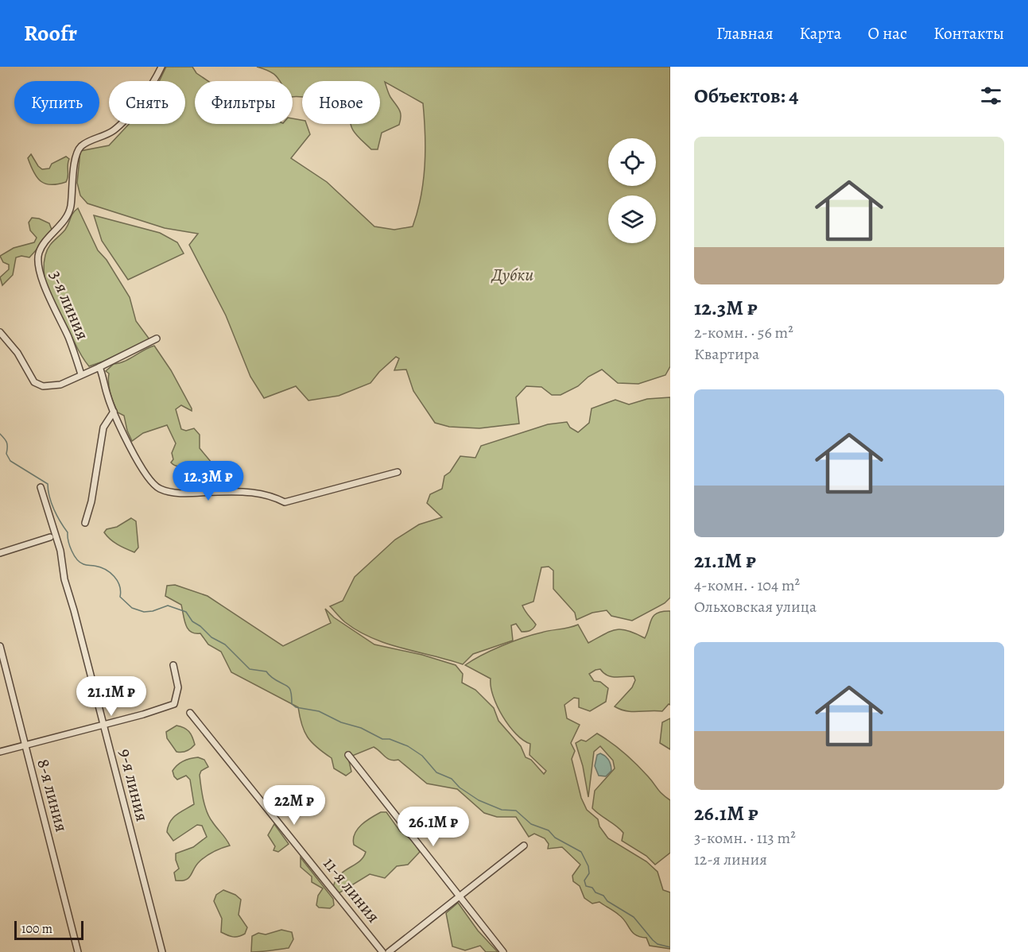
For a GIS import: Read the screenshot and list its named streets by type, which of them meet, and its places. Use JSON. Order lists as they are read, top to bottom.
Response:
{
  "streets": {
    "street": [
      "3-я линия",
      "9-я линия",
      "8-я линия",
      "11-я линия"
    ]
  },
  "parks": ["Дубки"],
  "scale_bar": "100 m",
  "page": {
    "header": "Roofr",
    "nav": [
      "Главная",
      "Карта",
      "О нас",
      "Контакты"
    ],
    "heading": "Объектов: 4",
    "chip": [
      "Купить",
      "Снять",
      "Фильтры",
      "Новое"
    ],
    "list": [
      {
        "name": "12.3M ₽",
        "note": "2-комн. · 56 m² · Квартира"
      },
      {
        "name": "21.1M ₽",
        "note": "4-комн. · 104 m² · Ольховская улица"
      },
      {
        "name": "26.1M ₽",
        "note": "3-комн. · 113 m² · 12-я линия"
      }
    ],
    "price": [
      "12.3M ₽",
      "21.1M ₽",
      "22M ₽",
      "26.1M ₽"
    ],
    "scale": "100 m"
  }
}
